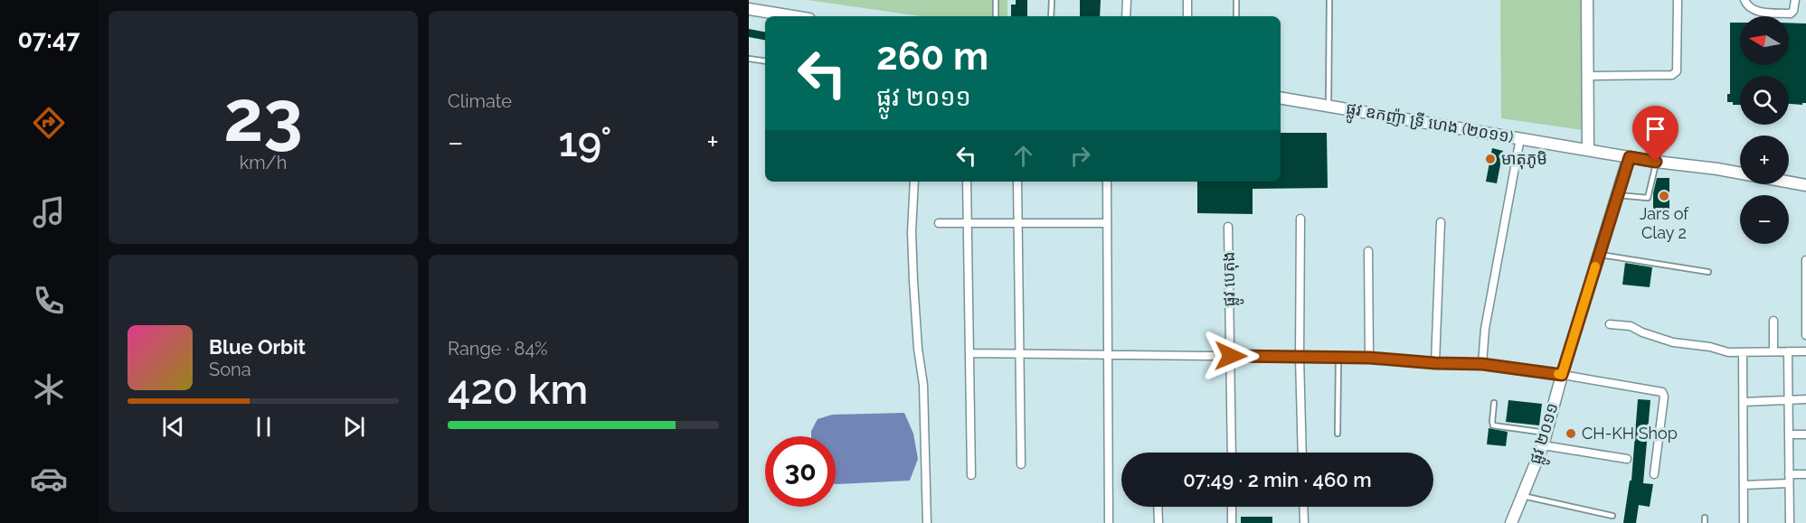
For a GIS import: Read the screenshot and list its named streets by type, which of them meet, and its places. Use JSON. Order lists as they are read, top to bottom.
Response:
{
  "streets": {
    "main road": ["ផ្លូវ ឧកញ៉ា ទ្រី ហេង (២០១១)", "ផ្លូវ ២០១១"],
    "street": ["ផ្លូវ បេតុង"]
  },
  "crossings": [
    ["ផ្លូវ ឧកញ៉ា ទ្រី ហេង (២០១១)", "ផ្លូវ ២០១១"]
  ],
  "places": ["មាតុភូមិ", "Jars of Clay 2", "CH-KH Shop"],
  "north": "left",
  "page": {
    "tabs": "07:47",
    "tile": [
      ["23", "km/h"],
      "Climate",
      ["Range · 84%", "420 km"]
    ],
    "map_buttons": ["+", "−"],
    "turn": ["260 m", "ផ្លូវ ២០១១"],
    "heat": ["−", "19°", "+"],
    "song": ["Blue Orbit", "Sona"],
    "limit": "30",
    "trip": "07:49 · 2 min · 460 m"
  }
}
